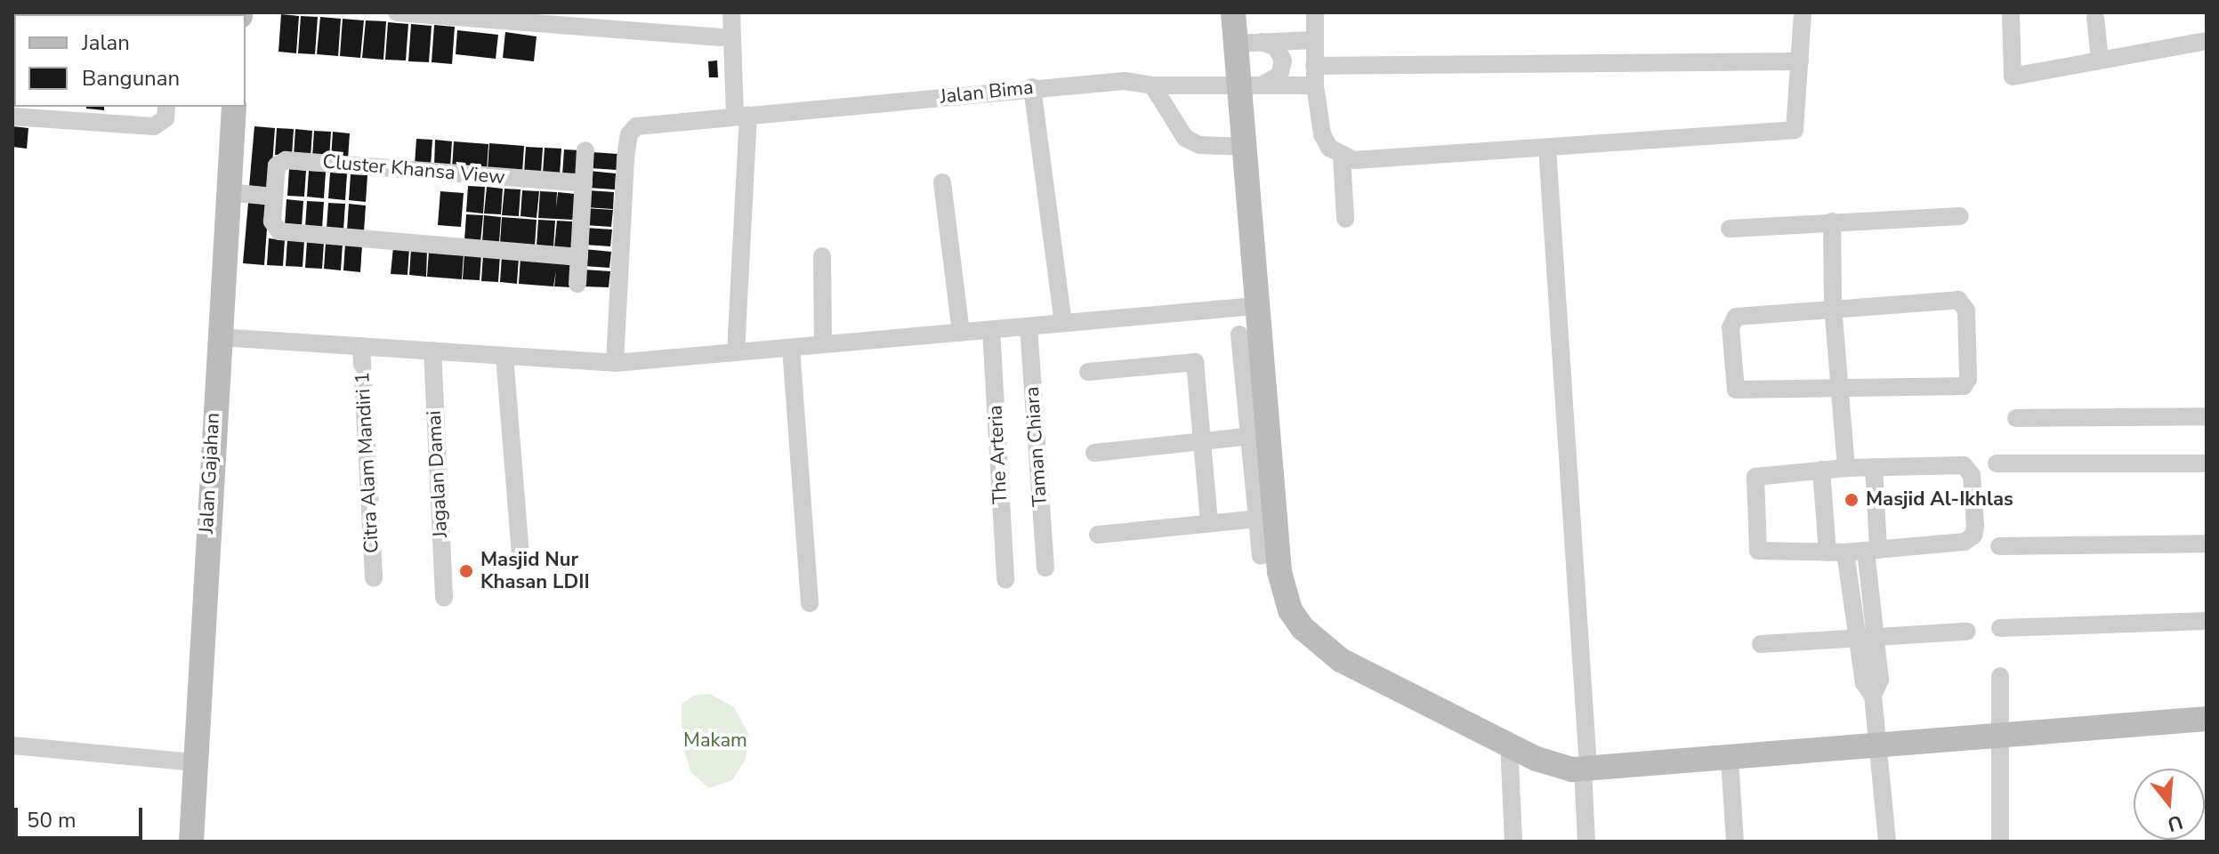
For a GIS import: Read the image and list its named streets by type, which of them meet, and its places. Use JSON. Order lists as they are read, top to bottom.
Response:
{
  "streets": {
    "street": [
      "Jalan Bima",
      "Cluster Khansa View",
      "Taman Chiara",
      "The Arteria",
      "Citra Alam Mandiri 1",
      "Jalan Gajahan",
      "Jagalan Damai"
    ]
  },
  "parks": ["Makam"],
  "places": ["Masjid Al-Ikhlas", "Masjid Nur Khasan LDII"],
  "legend": ["Jalan", "Bangunan"],
  "scale_bar": "50 m",
  "north": "bottom"
}
